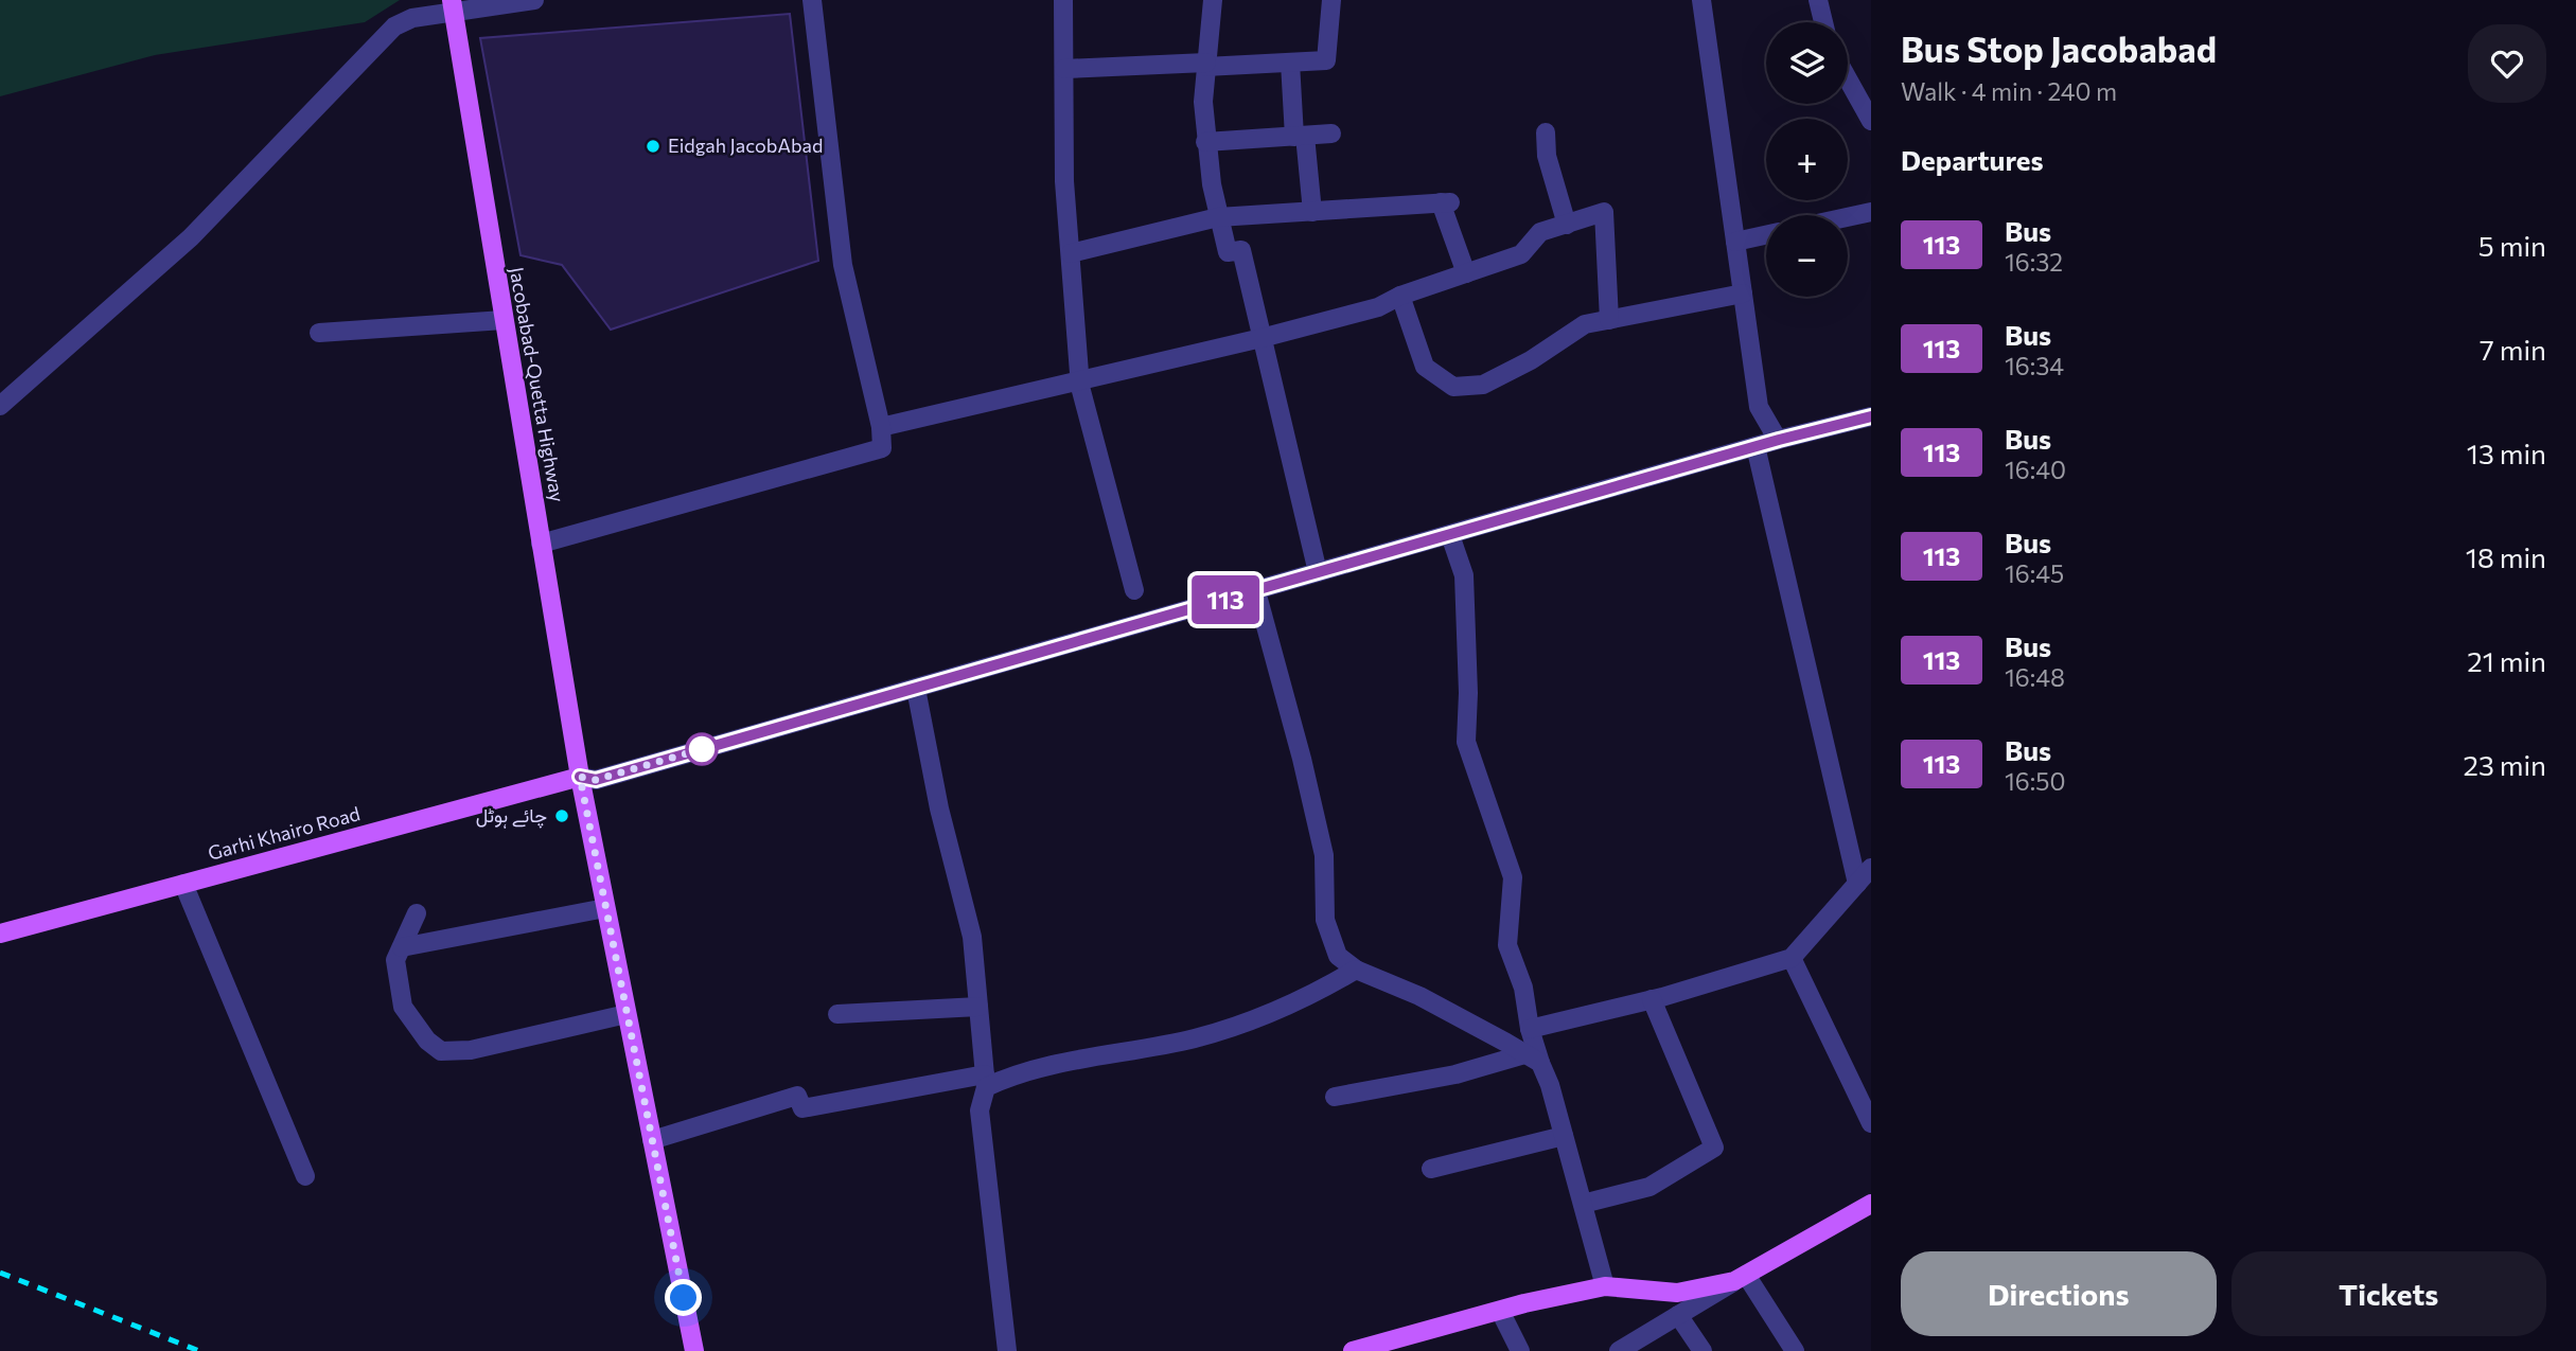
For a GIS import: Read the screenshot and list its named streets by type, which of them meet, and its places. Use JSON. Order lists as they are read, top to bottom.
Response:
{
  "streets": {
    "main road": ["Jacobabad-Quetta Highway", "Garhi Khairo Road"]
  },
  "crossings": [
    ["Jacobabad-Quetta Highway", "Garhi Khairo Road"]
  ],
  "places": ["Eidgah JacobAbad", "چائے ہوٹل"],
  "lines": ["bus line 113"],
  "page": {
    "on_map": "113",
    "heading": [
      ["Bus Stop Jacobabad", "Walk · 4 min · 240 m"],
      "Departures"
    ],
    "map_buttons": ["+", "−"],
    "list": [
      {
        "mark": "113",
        "name": "Bus",
        "note": "16:32",
        "value": "5 min"
      },
      {
        "mark": "113",
        "name": "Bus",
        "note": "16:34",
        "value": "7 min"
      },
      {
        "mark": "113",
        "name": "Bus",
        "note": "16:40",
        "value": "13 min"
      },
      {
        "mark": "113",
        "name": "Bus",
        "note": "16:45",
        "value": "18 min"
      },
      {
        "mark": "113",
        "name": "Bus",
        "note": "16:48",
        "value": "21 min"
      },
      {
        "mark": "113",
        "name": "Bus",
        "note": "16:50",
        "value": "23 min"
      }
    ],
    "buttons": ["Directions", "Tickets"]
  }
}
